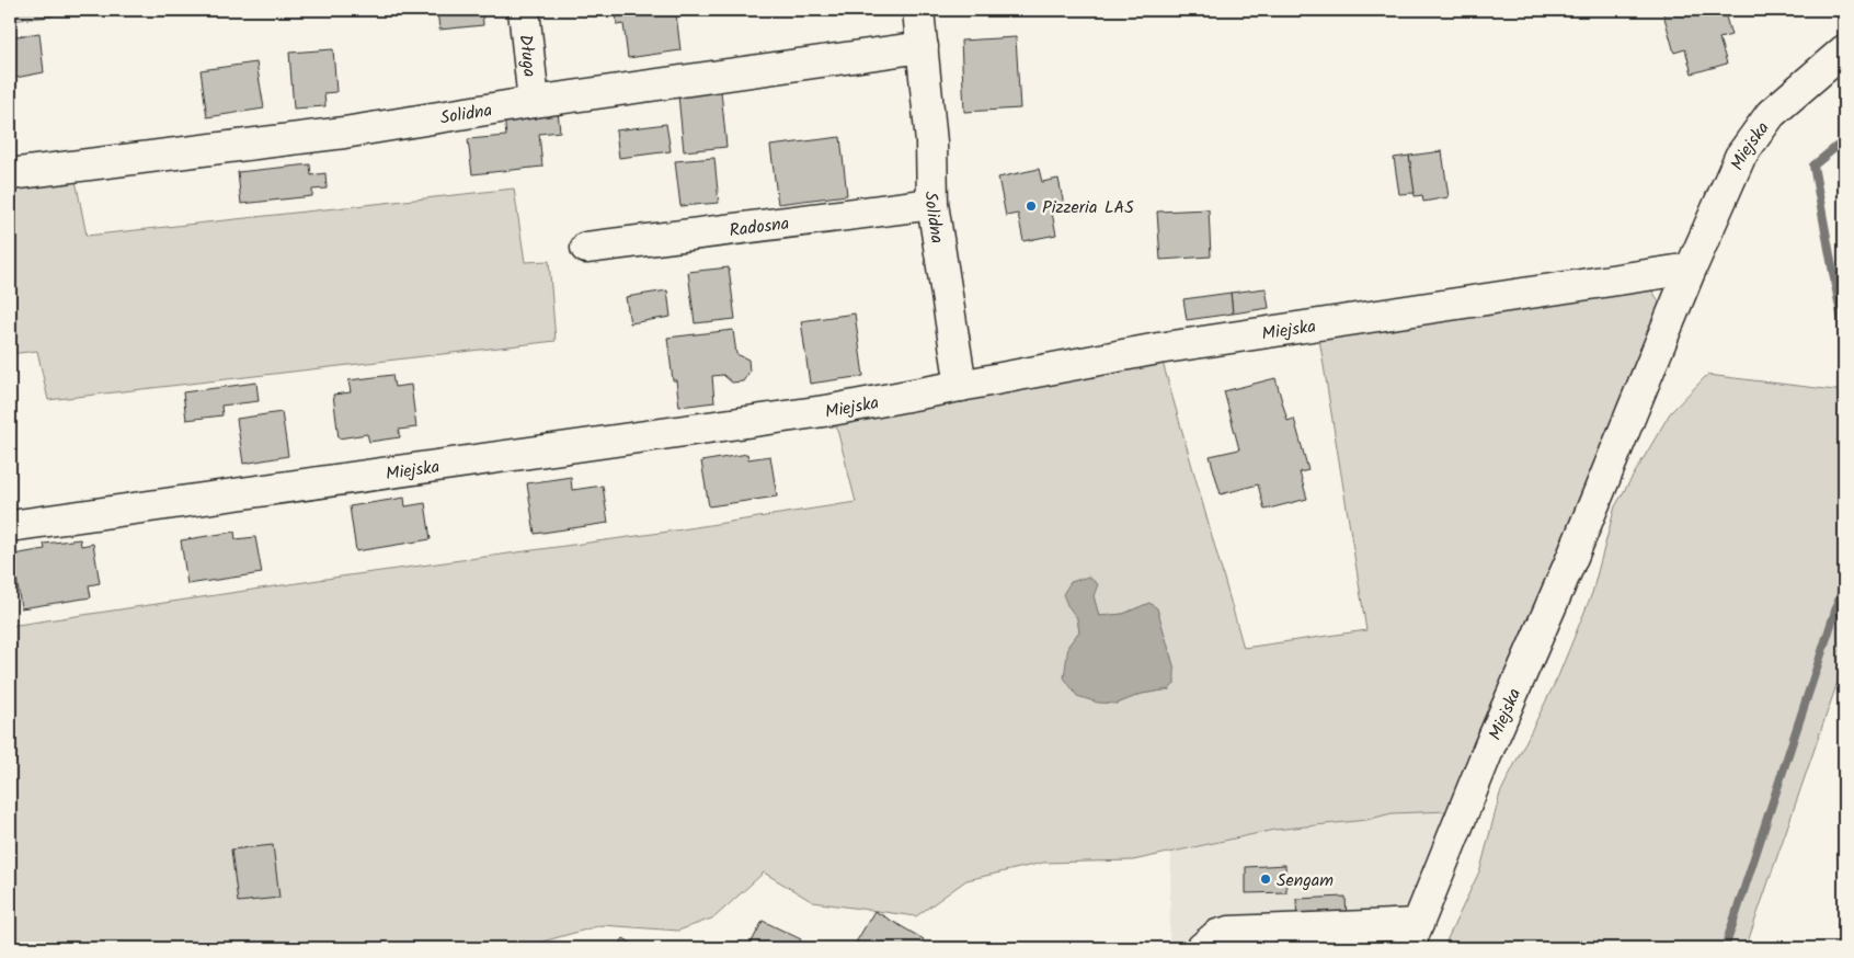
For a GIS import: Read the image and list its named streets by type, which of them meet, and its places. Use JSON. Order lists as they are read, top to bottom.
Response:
{
  "streets": {
    "street": [
      "Długa",
      "Solidna",
      "Miejska",
      "Radosna"
    ]
  },
  "crossings": [
    ["Długa", "Solidna"],
    ["Solidna", "Miejska"],
    ["Solidna", "Radosna"]
  ],
  "places": ["Pizzeria LAS", "Sengam"]
}
